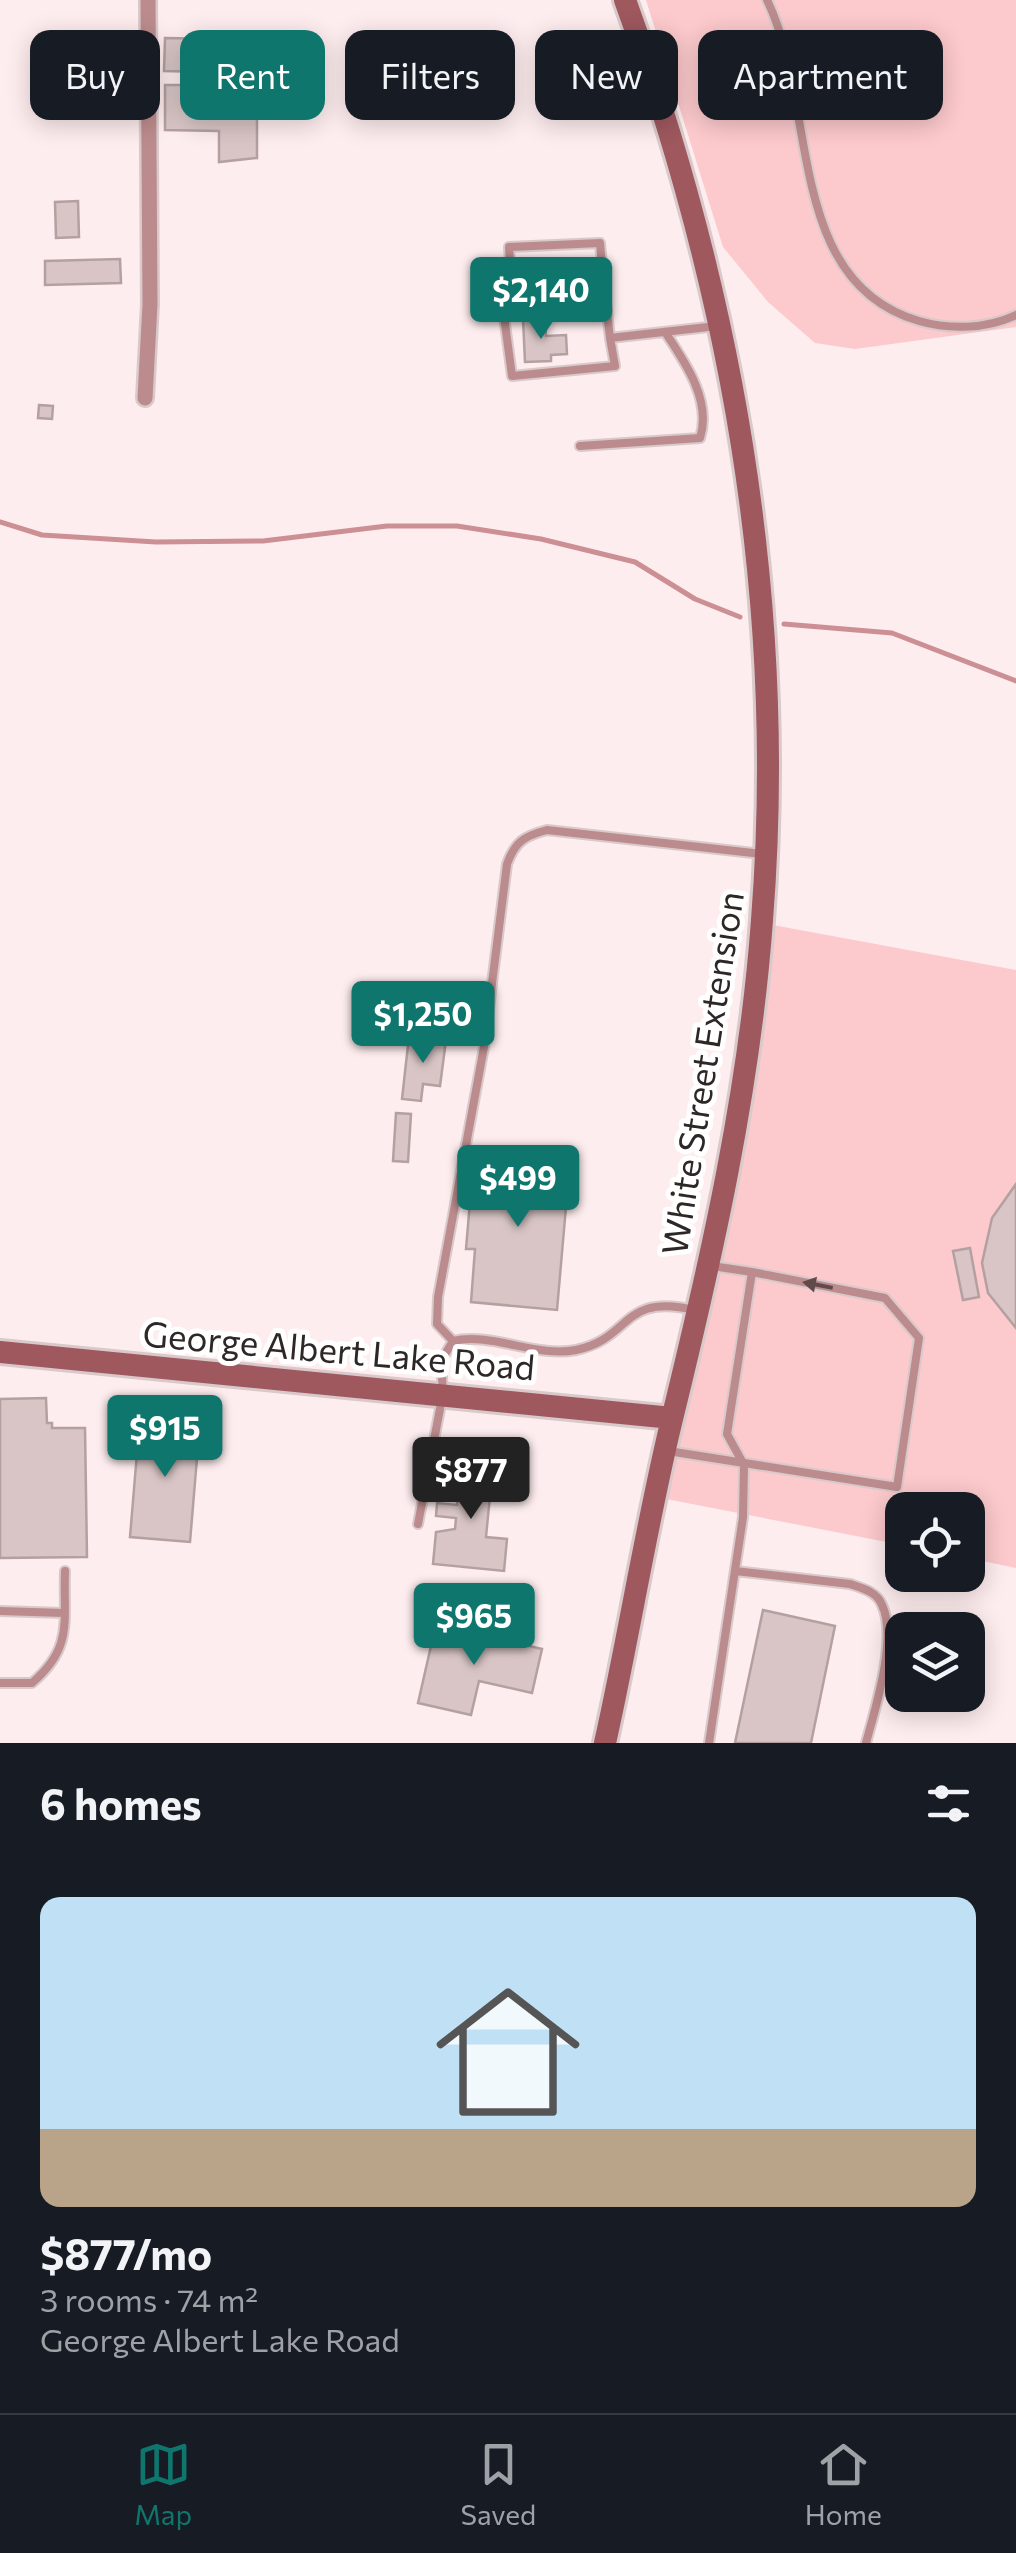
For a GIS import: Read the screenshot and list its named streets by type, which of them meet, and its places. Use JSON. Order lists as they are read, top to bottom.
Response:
{
  "streets": {
    "street": ["White Street Extension", "George Albert Lake Road"]
  },
  "crossings": [
    ["White Street Extension", "George Albert Lake Road"]
  ],
  "page": {
    "chip": [
      "Buy",
      "Rent",
      "Filters",
      "New",
      "Apartment"
    ],
    "price": [
      "$2,140",
      "$1,250",
      "$499",
      "$915",
      "$877",
      "$965"
    ],
    "heading": "6 homes",
    "list": [
      {
        "name": "$877/mo",
        "note": "3 rooms · 74 m² · George Albert Lake Road"
      }
    ],
    "tabs": ["Map", "Saved", "Home"]
  }
}
